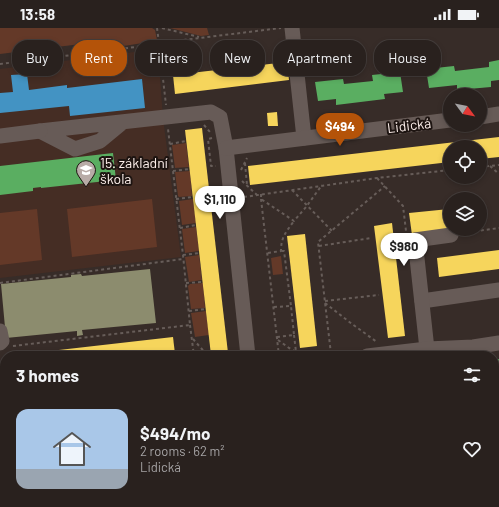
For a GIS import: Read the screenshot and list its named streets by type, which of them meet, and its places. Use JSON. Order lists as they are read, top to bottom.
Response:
{
  "streets": {
    "street": ["Lidická"]
  },
  "places": {
    "school or university": ["15. základní škola"]
  },
  "north": "bottom right",
  "page": {
    "status": "13:58",
    "chip": [
      "Buy",
      "Rent",
      "Filters",
      "New",
      "Apartment",
      "House"
    ],
    "price": ["$494", "$1,110", "$980"],
    "heading": "3 homes",
    "list": [
      {
        "name": "$494/mo",
        "note": "2 rooms · 62 m² · Lidická"
      }
    ]
  }
}
